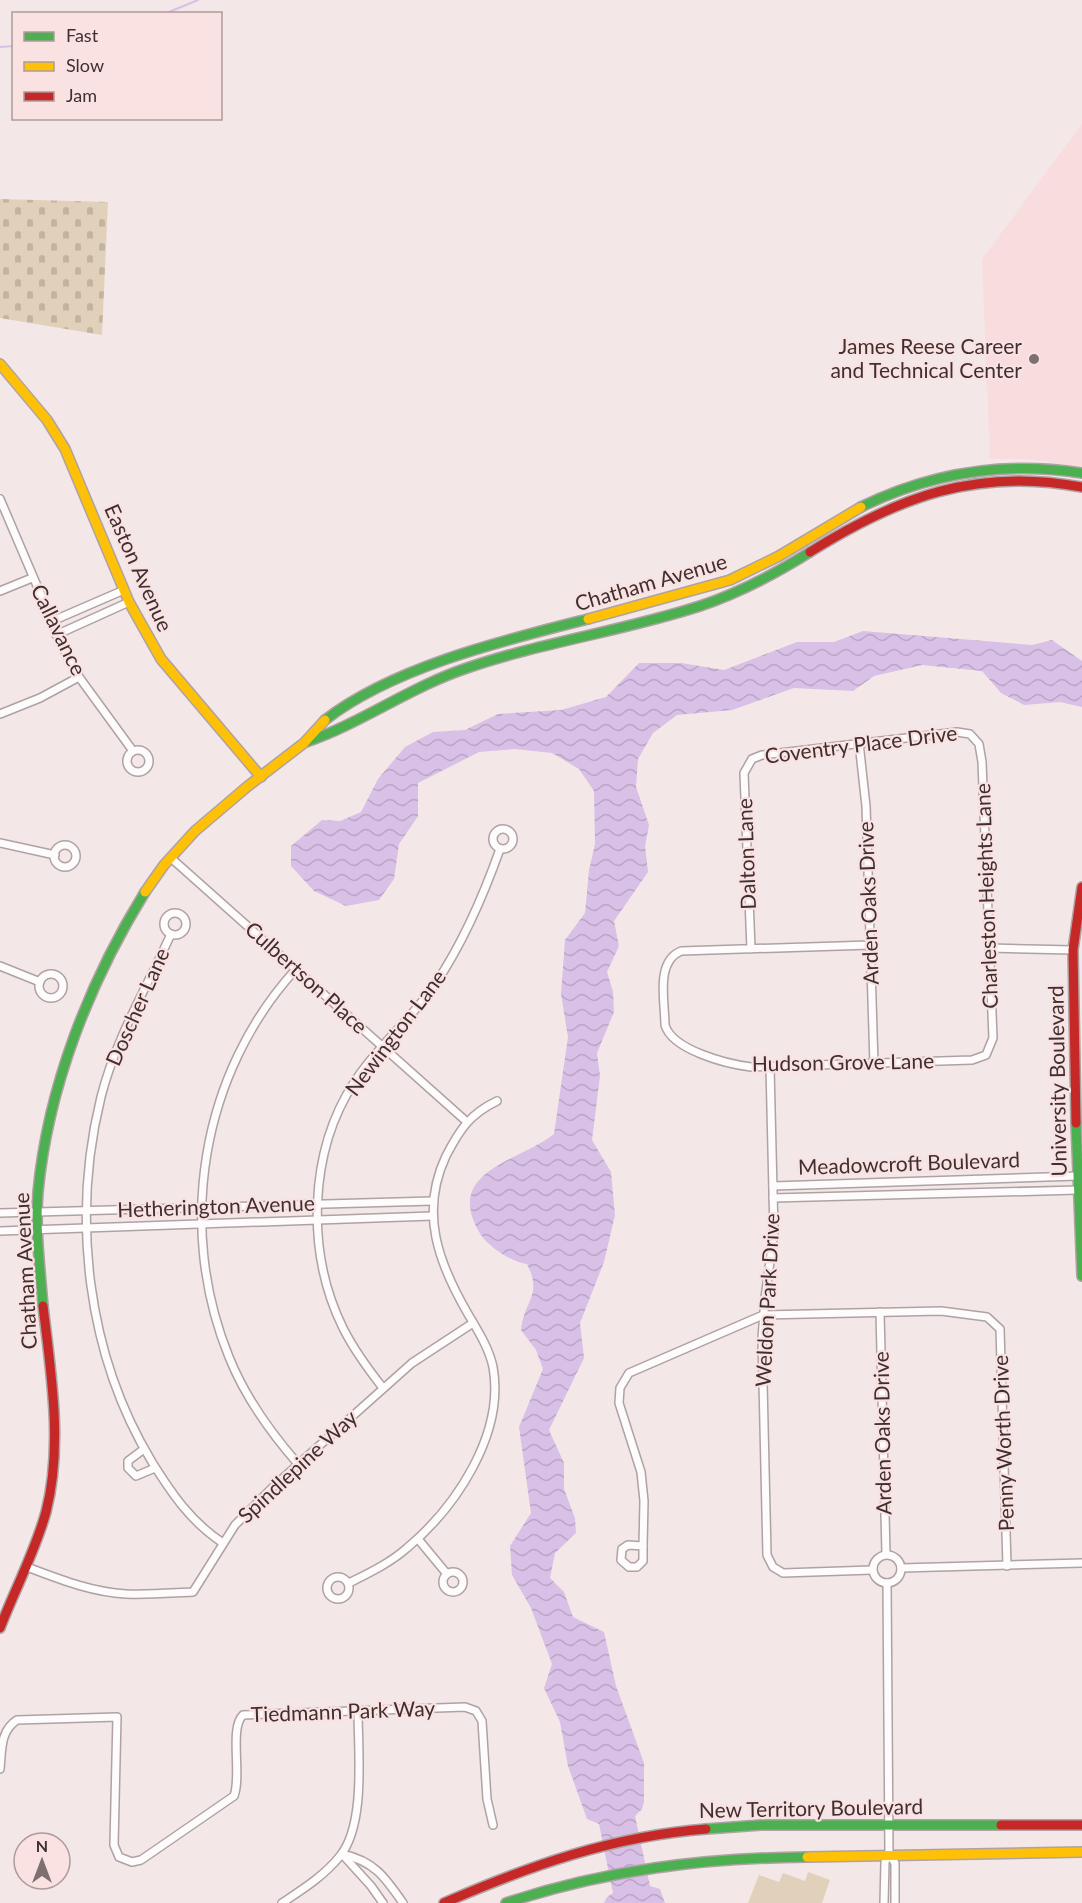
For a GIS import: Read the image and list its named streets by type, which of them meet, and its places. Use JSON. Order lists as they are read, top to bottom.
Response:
{
  "streets": {
    "street": [
      "Easton Avenue",
      "Chatham Avenue",
      "Callavance",
      "Coventry Place Drive",
      "Dalton Lane",
      "Charleston Heights Lane",
      "Arden Oaks Drive",
      "Culbertson Place",
      "Doscher Lane",
      "Newington Lane",
      "Hudson Grove Lane",
      "University Boulevard",
      "Meadowcroft Boulevard",
      "Hetherington Avenue",
      "Weldon Park Drive",
      "Penny Worth Drive",
      "Spindlepine Way",
      "Tiedmann Park Way",
      "New Territory Boulevard"
    ]
  },
  "crossings": [
    ["Easton Avenue", "Chatham Avenue"],
    ["Chatham Avenue", "Culbertson Place"],
    ["Chatham Avenue", "Hetherington Avenue"],
    ["Chatham Avenue", "Spindlepine Way"],
    ["Coventry Place Drive", "Dalton Lane"],
    ["Coventry Place Drive", "Charleston Heights Lane"],
    ["Coventry Place Drive", "Arden Oaks Drive"],
    ["Dalton Lane", "Hudson Grove Lane"],
    ["Charleston Heights Lane", "Hudson Grove Lane"],
    ["Arden Oaks Drive", "Hudson Grove Lane"],
    ["Arden Oaks Drive", "Weldon Park Drive"],
    ["Arden Oaks Drive", "Penny Worth Drive"],
    ["Culbertson Place", "Newington Lane"],
    ["Doscher Lane", "Hetherington Avenue"],
    ["Doscher Lane", "Spindlepine Way"],
    ["Newington Lane", "Hetherington Avenue"],
    ["Newington Lane", "Spindlepine Way"],
    ["Hudson Grove Lane", "Weldon Park Drive"],
    ["University Boulevard", "Meadowcroft Boulevard"],
    ["Meadowcroft Boulevard", "Weldon Park Drive"]
  ],
  "places": ["James Reese Career and Technical Center"],
  "legend": ["Fast", "Slow", "Jam"],
  "north": "top"
}
